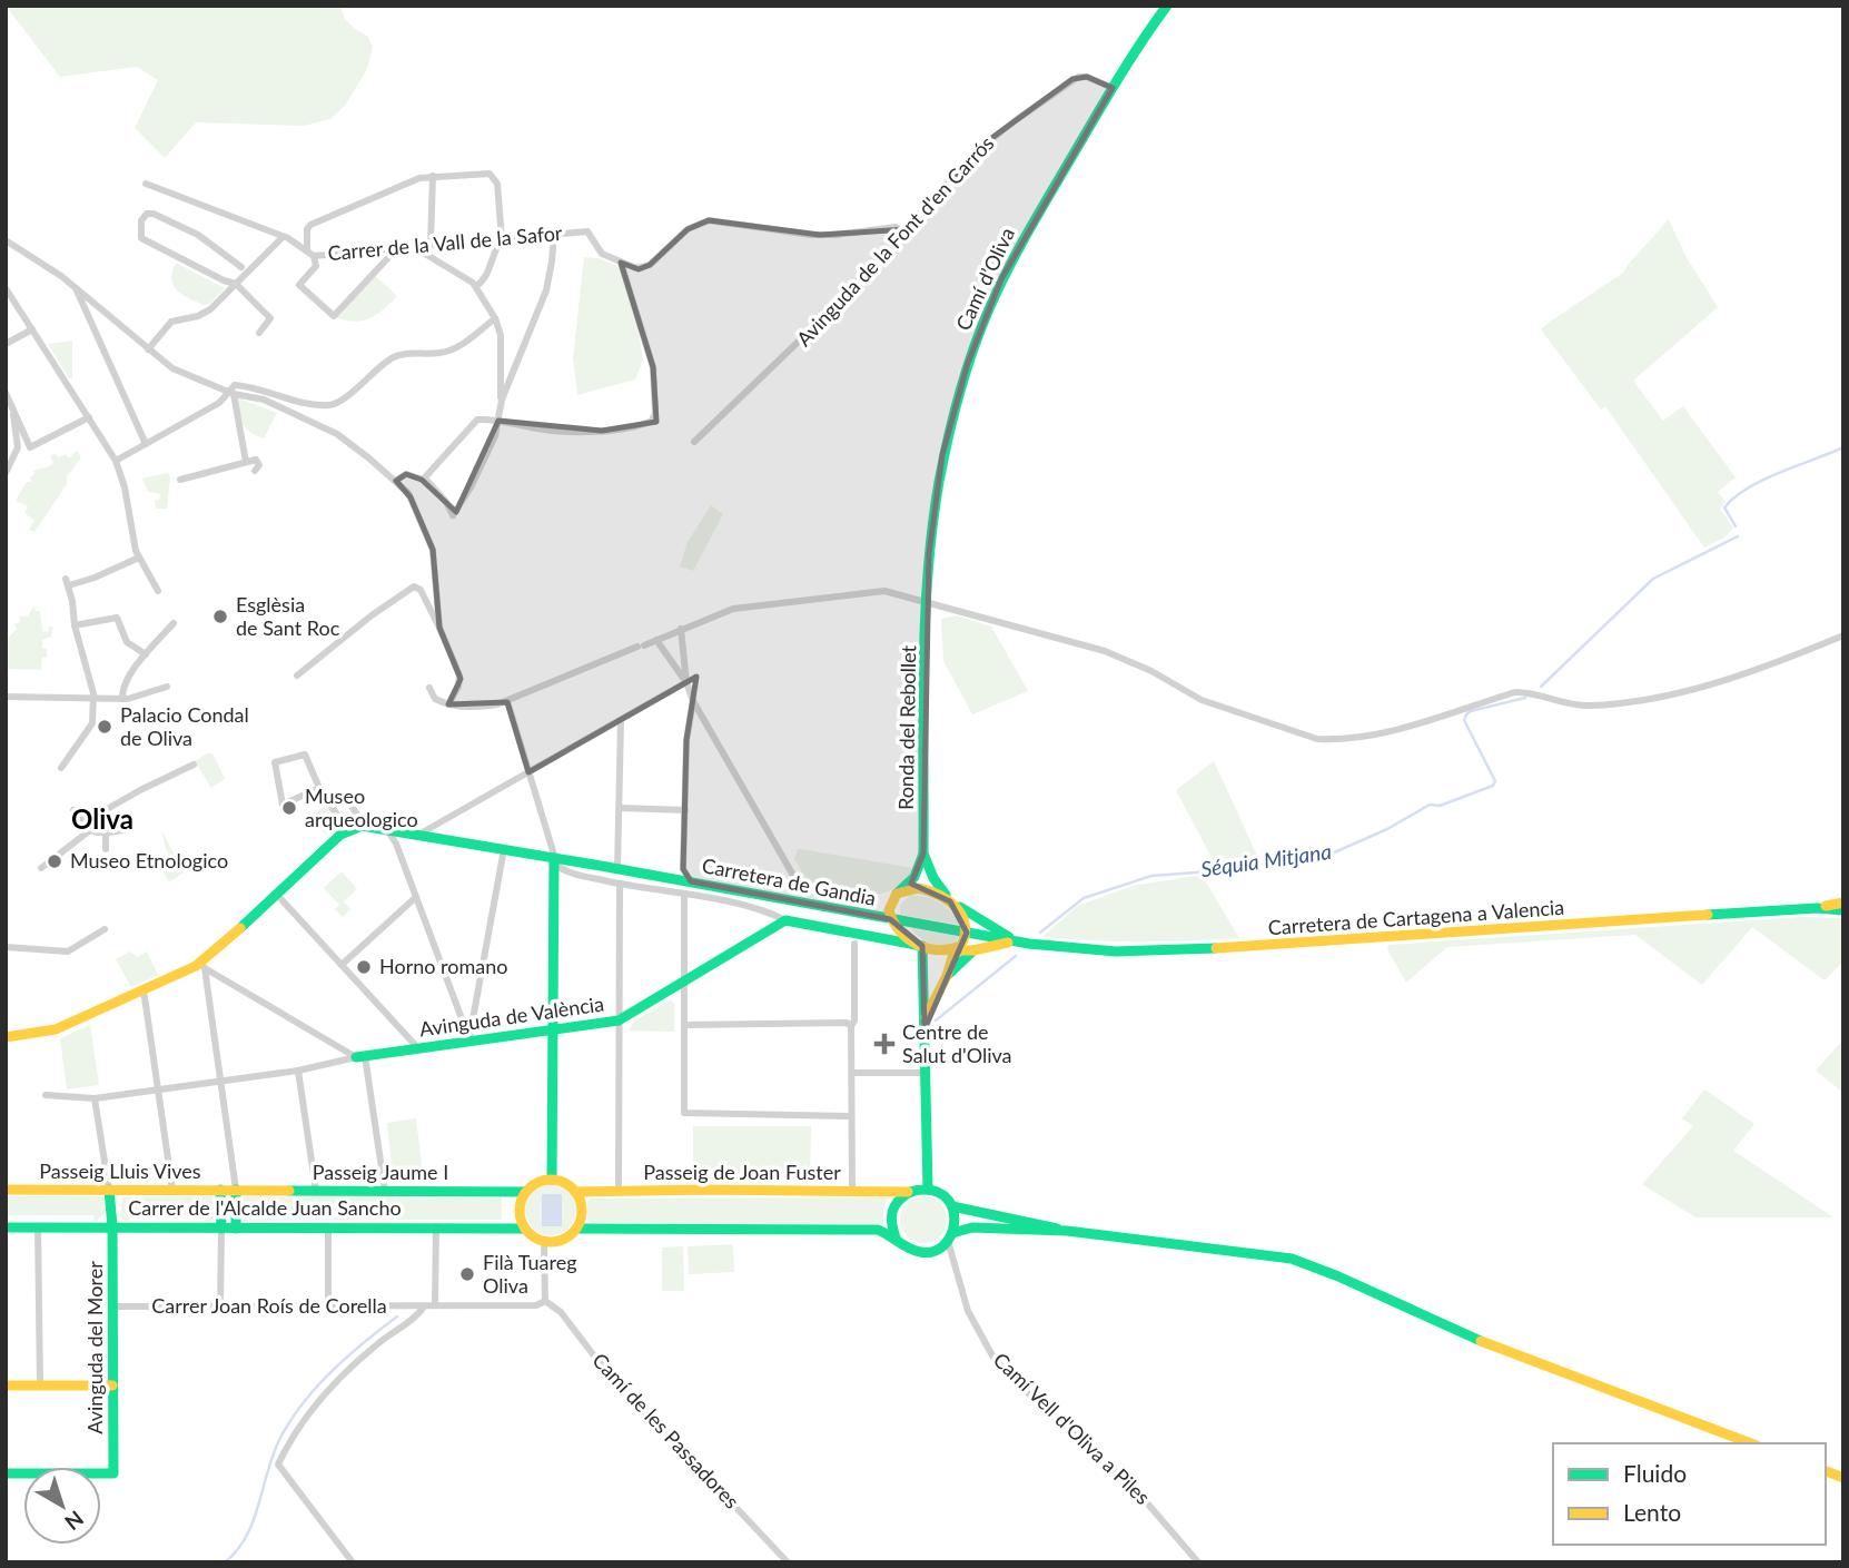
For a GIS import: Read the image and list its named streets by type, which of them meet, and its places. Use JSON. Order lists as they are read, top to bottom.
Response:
{
  "streets": {
    "street": [
      "Avinguda de la Font d'en Carrós",
      "Carrer de la Vall de la Safor",
      "Camí d’Oliva",
      "Ronda del Rebollet",
      "Carretera de Gandia",
      "Carretera de Cartagena a Valencia",
      "Avinguda de València",
      "Passeig Lluis Vives",
      "Passeig Jaume I",
      "Passeig de Joan Fuster",
      "Carrer de l'Alcalde Juan Sancho",
      "Carrer Joan Roís de Corella",
      "Avinguda del Morer",
      "Camí Vell d'Oliva a Piles",
      "Camí de les Passadores"
    ]
  },
  "crossings": [
    ["Avinguda de la Font d'en Carrós", "Camí d’Oliva"],
    ["Camí d’Oliva", "Ronda del Rebollet"],
    ["Ronda del Rebollet", "Carretera de Gandia"],
    ["Carretera de Gandia", "Carretera de Cartagena a Valencia"],
    ["Carretera de Gandia", "Avinguda de València"],
    ["Passeig Lluis Vives", "Passeig Jaume I"],
    ["Passeig Lluis Vives", "Avinguda del Morer"],
    ["Passeig Jaume I", "Passeig de Joan Fuster"],
    ["Passeig Jaume I", "Carrer de l'Alcalde Juan Sancho"],
    ["Passeig de Joan Fuster", "Carrer de l'Alcalde Juan Sancho"],
    ["Passeig de Joan Fuster", "Camí Vell d'Oliva a Piles"],
    ["Carrer de l'Alcalde Juan Sancho", "Avinguda del Morer"],
    ["Carrer Joan Roís de Corella", "Avinguda del Morer"],
    ["Carrer Joan Roís de Corella", "Camí de les Passadores"]
  ],
  "districts": ["Oliva"],
  "water": ["Séquia Mitjana"],
  "places": {
    "other": [
      "Esglèsia de Sant Roc",
      "Palacio Condal de Oliva",
      "Museo arqueologico",
      "Museo Etnologico",
      "Horno romano",
      "Filà Tuareg Oliva"
    ],
    "health": ["Centre de Salut d'Oliva"]
  },
  "legend": ["Fluido", "Lento"],
  "north": "bottom right"
}
